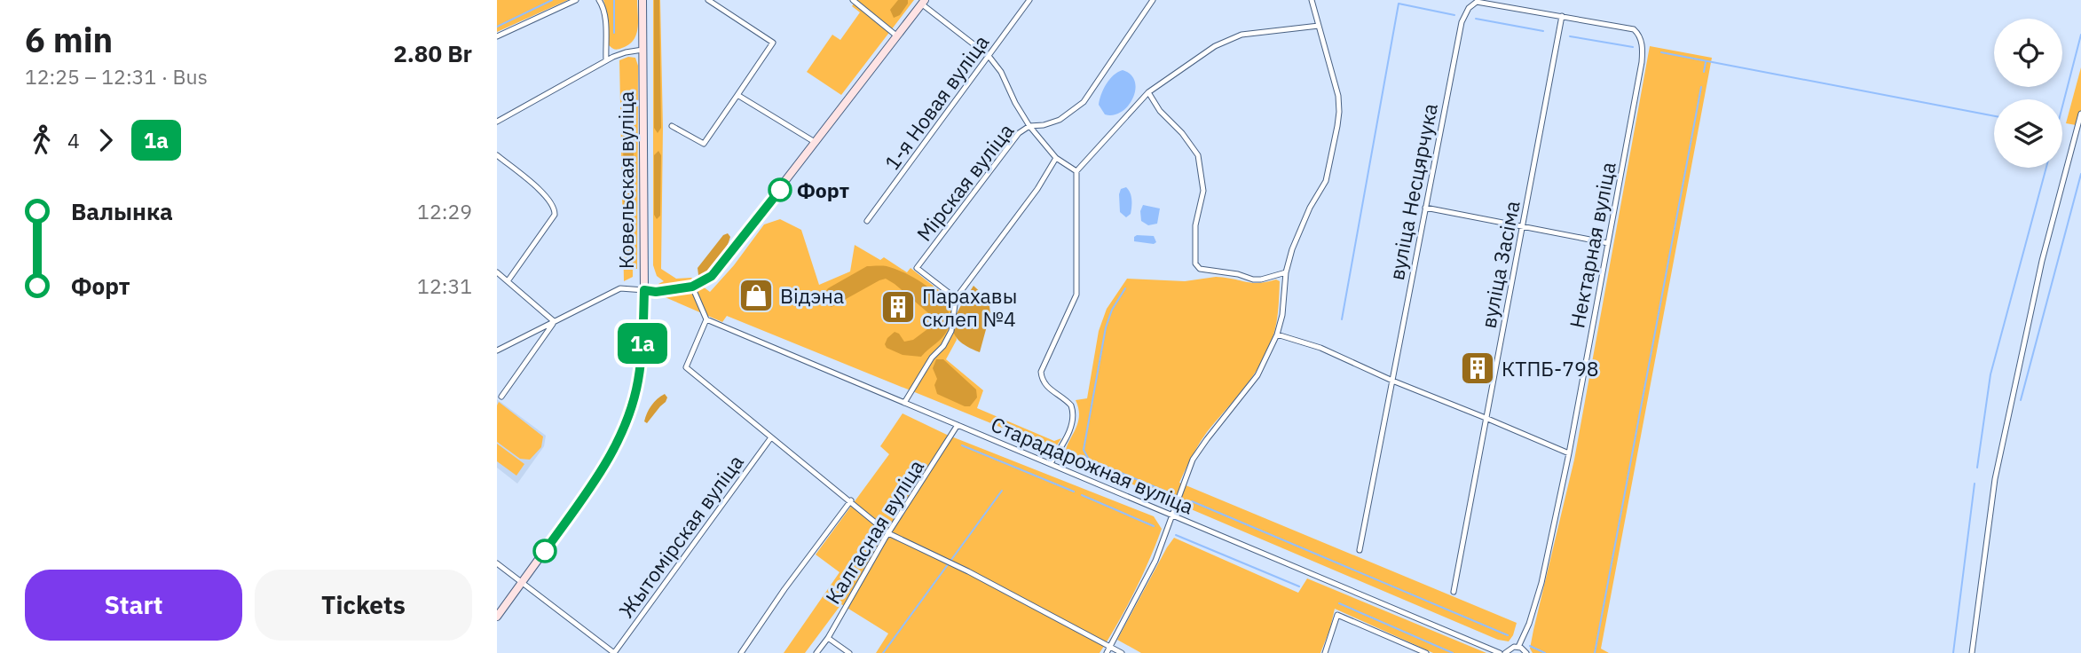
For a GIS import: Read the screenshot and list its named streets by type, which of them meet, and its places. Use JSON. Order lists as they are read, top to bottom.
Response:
{
  "streets": {
    "main road": ["Ковельская вуліца"],
    "street": [
      "1-я Новая вуліца",
      "Мірская вуліца",
      "вуліца Несцярчука",
      "Нектарная вуліца",
      "вуліца Засіма",
      "Старадарожная вуліца",
      "Калгасная вуліца",
      "Жытомірская вуліца"
    ]
  },
  "crossings": [
    ["вуліца Несцярчука", "Нектарная вуліца"],
    ["вуліца Несцярчука", "вуліца Засіма"],
    ["Старадарожная вуліца", "Калгасная вуліца"]
  ],
  "places": {
    "other": ["Форт"],
    "shop": ["Відэна"],
    "building": ["Парахавы склеп №4", "КТПБ-798"]
  },
  "lines": ["bus line 1а"],
  "page": {
    "heading": ["6 min", "12:25 – 12:31 · Bus", "2.80 Br"],
    "on_map": "1а",
    "legs": ["4", "1а"],
    "list": [
      {
        "name": "Валынка",
        "value": "12:29"
      },
      {
        "name": "Форт",
        "value": "12:31"
      }
    ],
    "buttons": ["Start", "Tickets"]
  }
}
